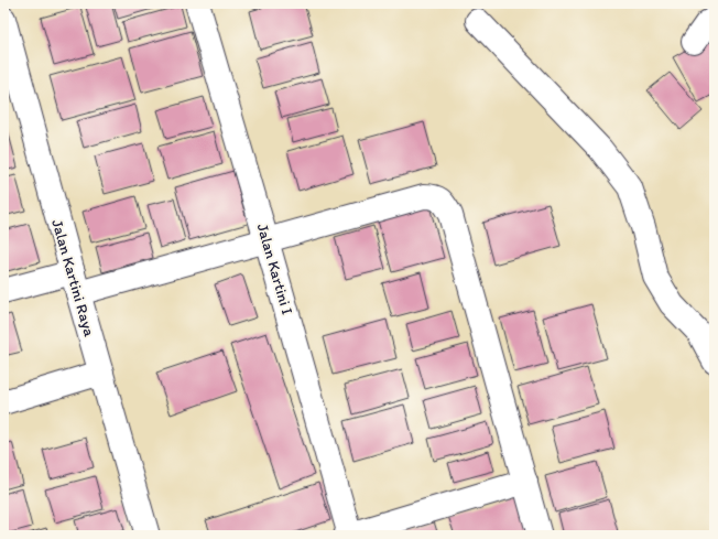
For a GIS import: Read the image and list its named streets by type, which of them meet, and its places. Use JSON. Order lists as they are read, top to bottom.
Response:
{
  "streets": {
    "street": ["Jalan Kartini I", "Jalan Kartini Raya"]
  }
}
